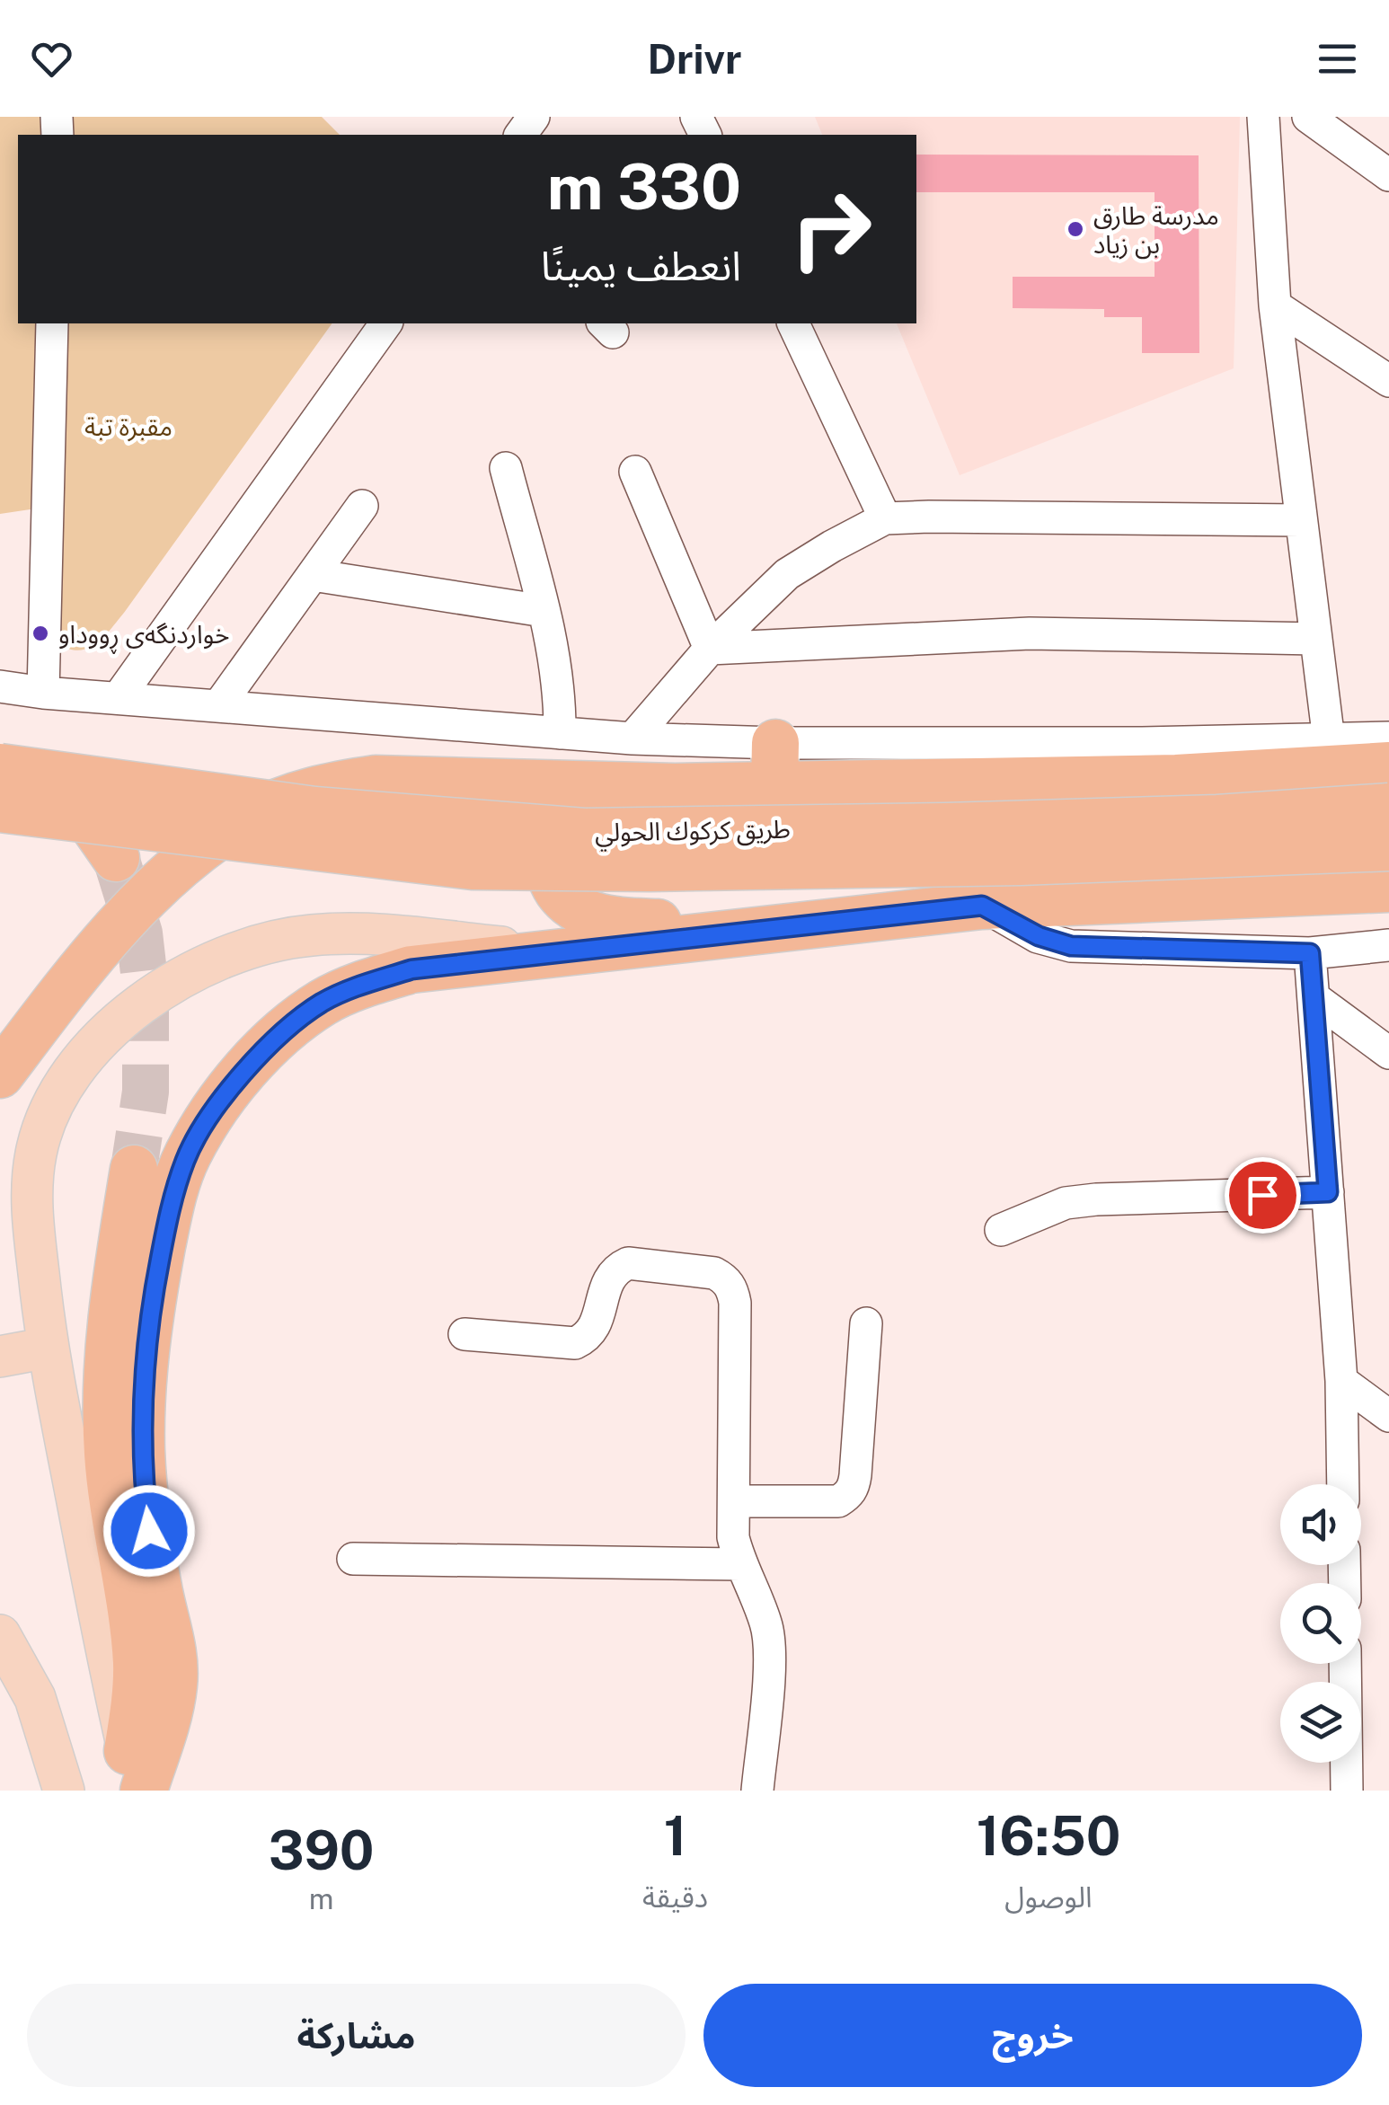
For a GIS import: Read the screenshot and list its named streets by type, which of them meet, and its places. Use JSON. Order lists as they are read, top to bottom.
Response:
{
  "streets": {
    "highway": ["طريق كركوك الحولي"]
  },
  "parks": ["مقبرة تبة"],
  "places": ["مدرسة طارق بن زياد", "خواردنگەی ڕووداو"],
  "page": {
    "header": "Drivr",
    "turn": ["330 m", "انعطف يمينًا"],
    "eta": [
      "16:50",
      "الوصول",
      "1",
      "دقيقة",
      "390",
      "m"
    ],
    "buttons": ["خروج", "مشاركة"]
  }
}
